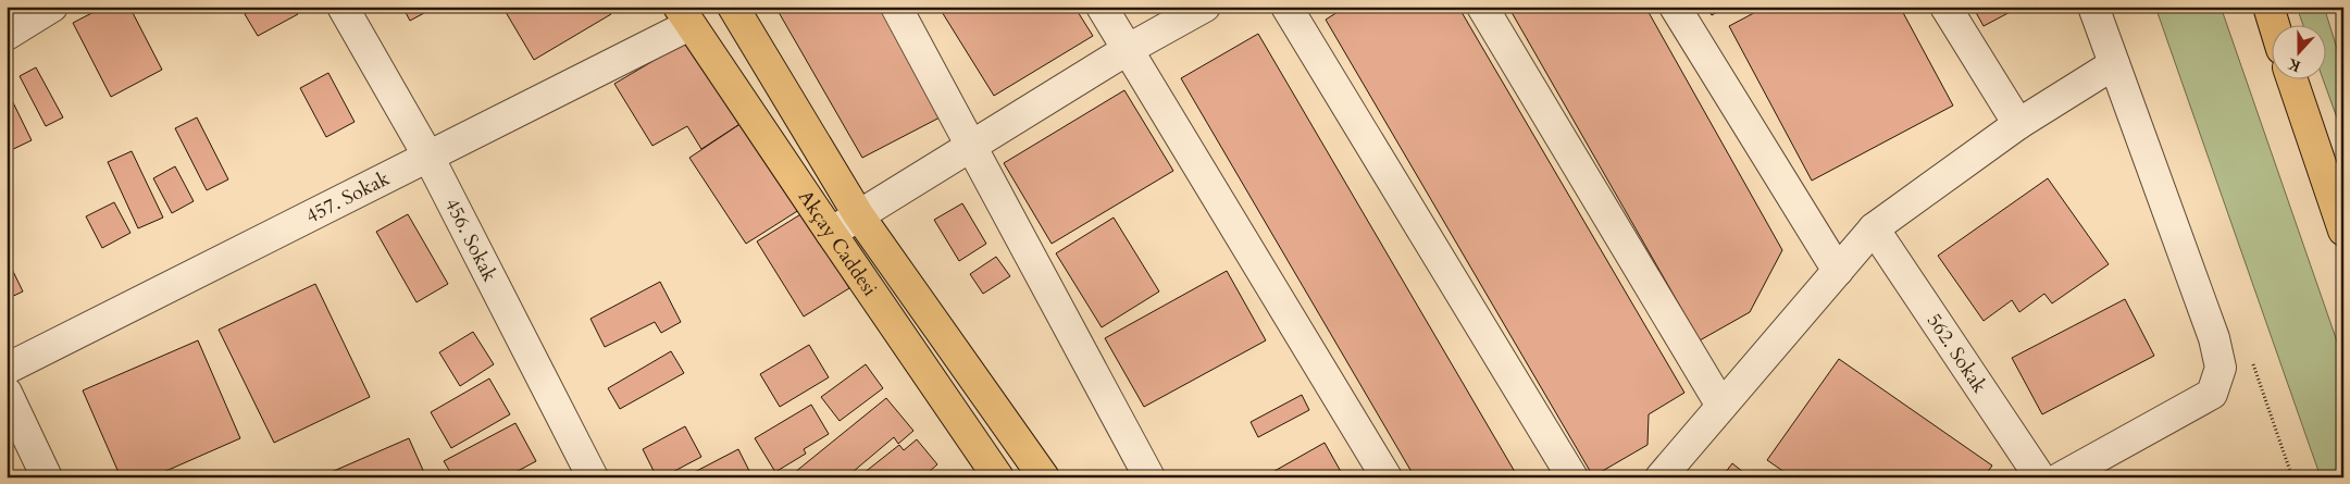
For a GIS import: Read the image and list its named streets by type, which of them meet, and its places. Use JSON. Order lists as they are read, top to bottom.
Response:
{
  "streets": {
    "main road": ["Akçay Caddesi"],
    "street": ["457. Sokak", "456. Sokak", "562. Sokak"]
  },
  "crossings": [
    ["457. Sokak", "456. Sokak"],
    ["457. Sokak", "Akçay Caddesi"]
  ],
  "north": "bottom"
}
